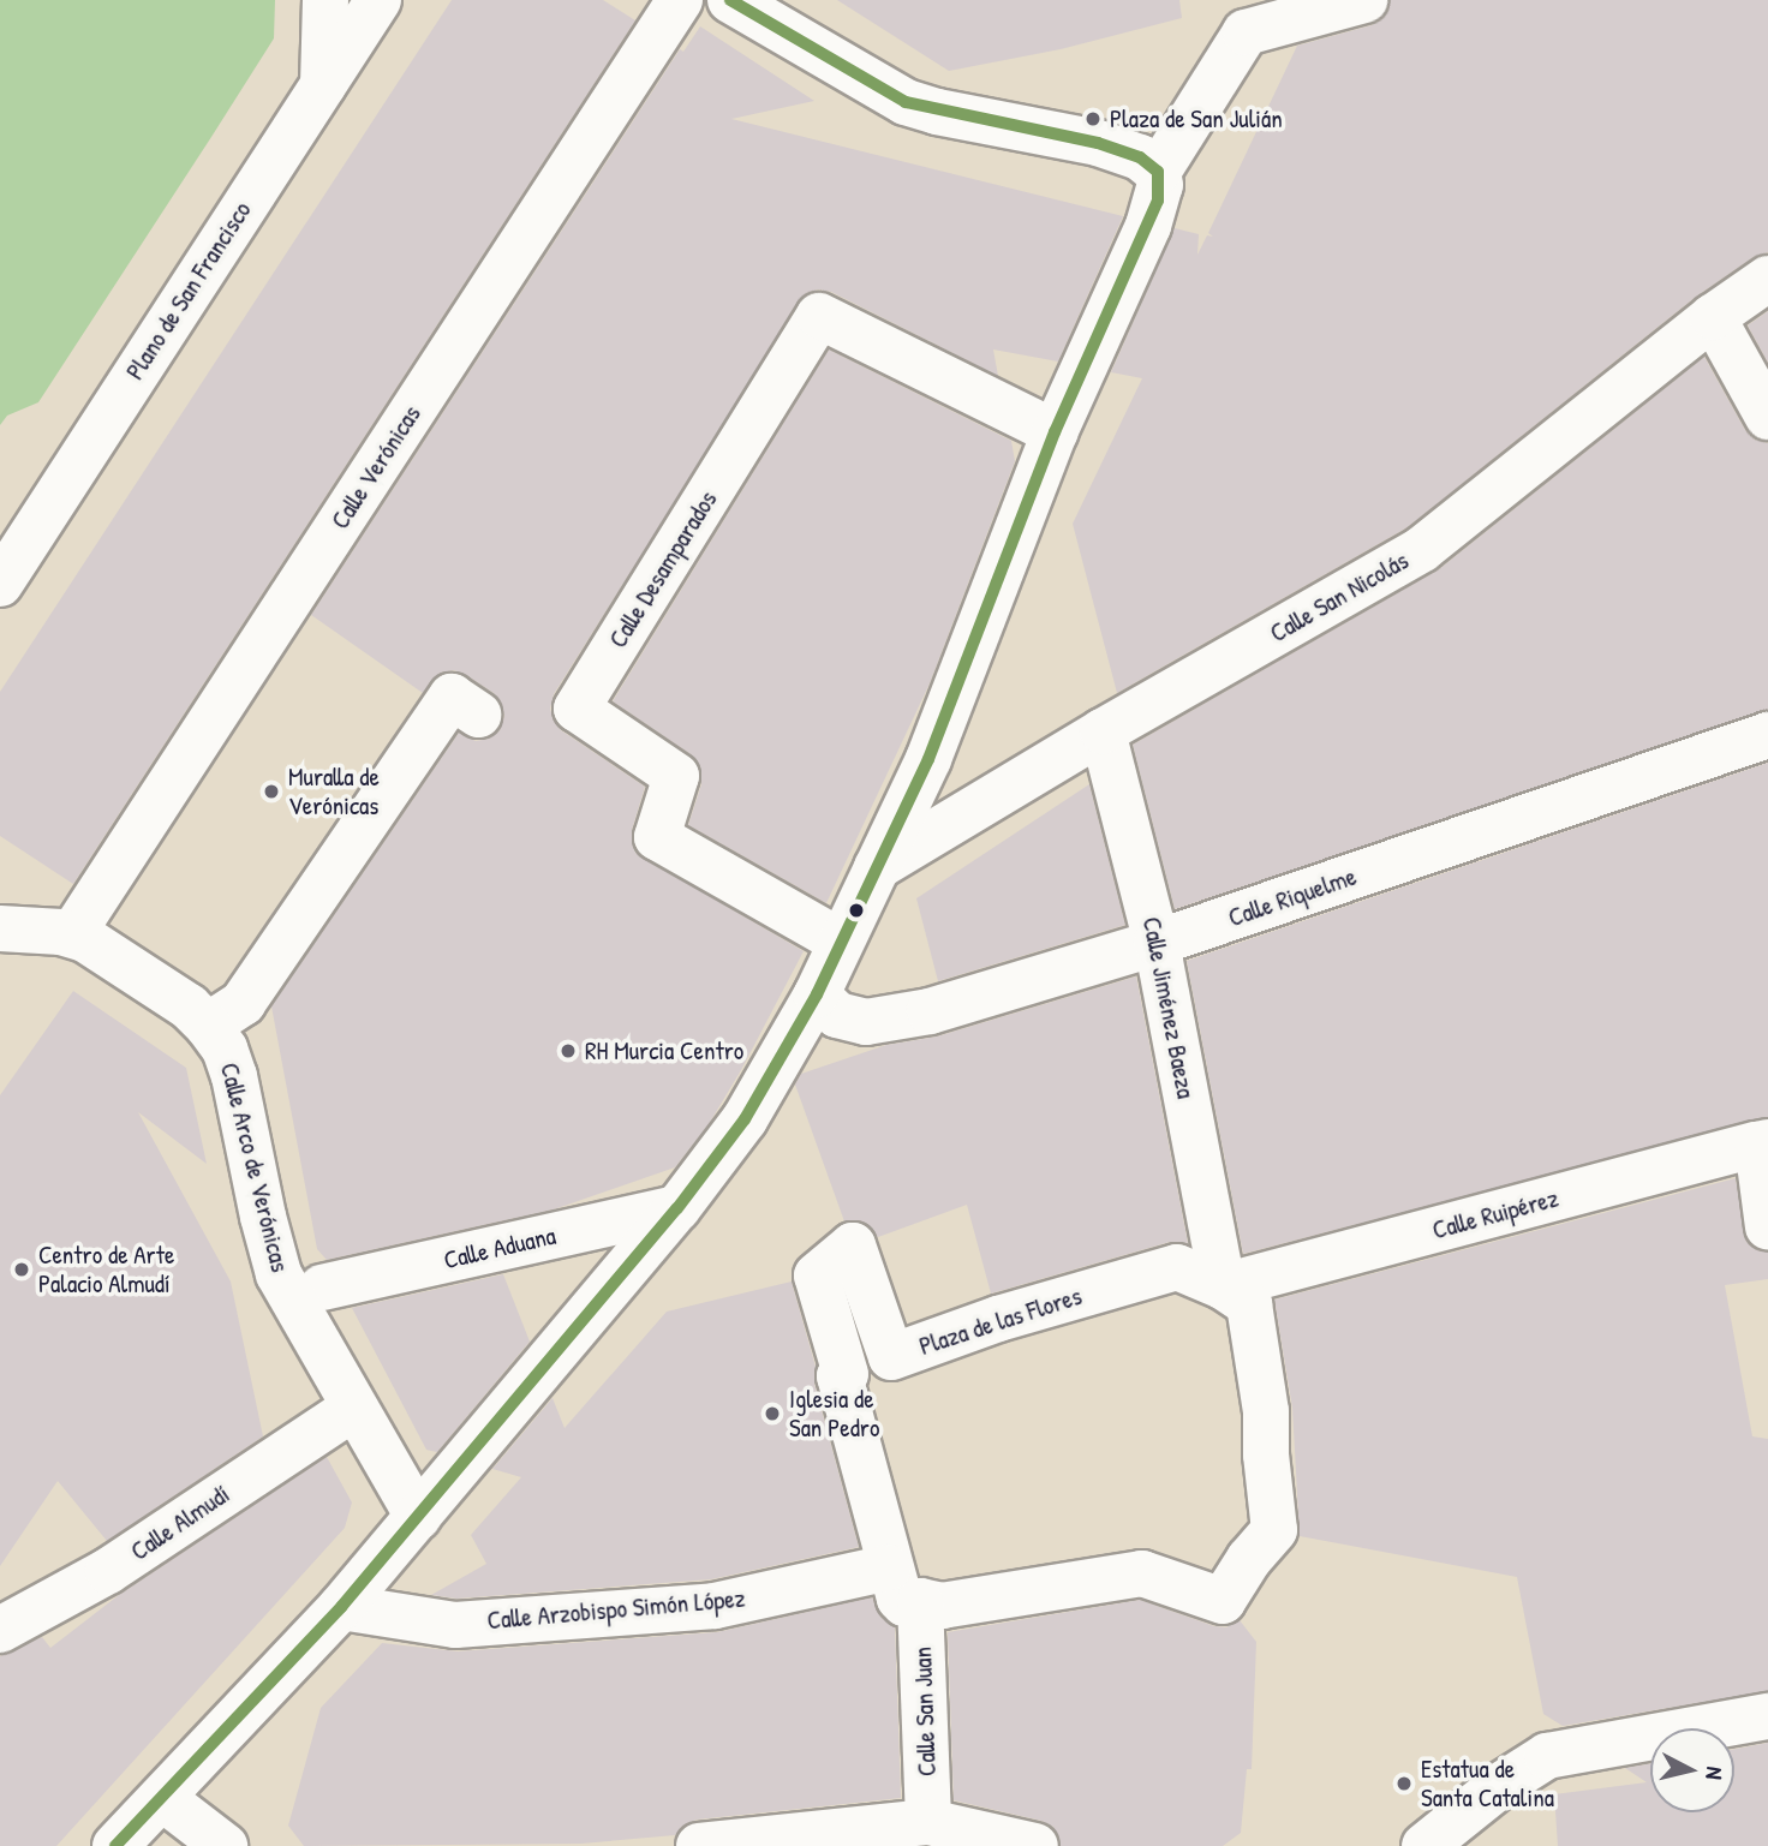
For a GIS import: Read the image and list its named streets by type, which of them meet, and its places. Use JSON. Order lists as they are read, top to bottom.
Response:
{
  "streets": {
    "street": [
      "Plano de San Francisco",
      "Calle Verónicas",
      "Calle Desamparados",
      "Calle San Nicolás",
      "Calle Riquelme",
      "Calle Jiménez Baeza",
      "Calle Arco de Verónicas",
      "Calle Ruipérez",
      "Calle Aduana",
      "Plaza de las Flores",
      "Calle Almudí",
      "Calle Arzobispo Simón López",
      "Calle San Juan"
    ]
  },
  "crossings": [
    ["Calle Verónicas", "Calle Arco de Verónicas"],
    ["Calle San Nicolás", "Calle Jiménez Baeza"],
    ["Calle Riquelme", "Calle Jiménez Baeza"],
    ["Calle Jiménez Baeza", "Calle Ruipérez"],
    ["Calle Jiménez Baeza", "Plaza de las Flores"],
    ["Calle Arco de Verónicas", "Calle Almudí"],
    ["Calle Ruipérez", "Plaza de las Flores"],
    ["Plaza de las Flores", "Calle Arzobispo Simón López"],
    ["Plaza de las Flores", "Calle San Juan"]
  ],
  "places": [
    "Plaza de San Julián",
    "Muralla de Verónicas",
    "RH Murcia Centro",
    "Centro de Arte Palacio Almudí",
    "Iglesia de San Pedro",
    "Estatua de Santa Catalina"
  ],
  "north": "right"
}
